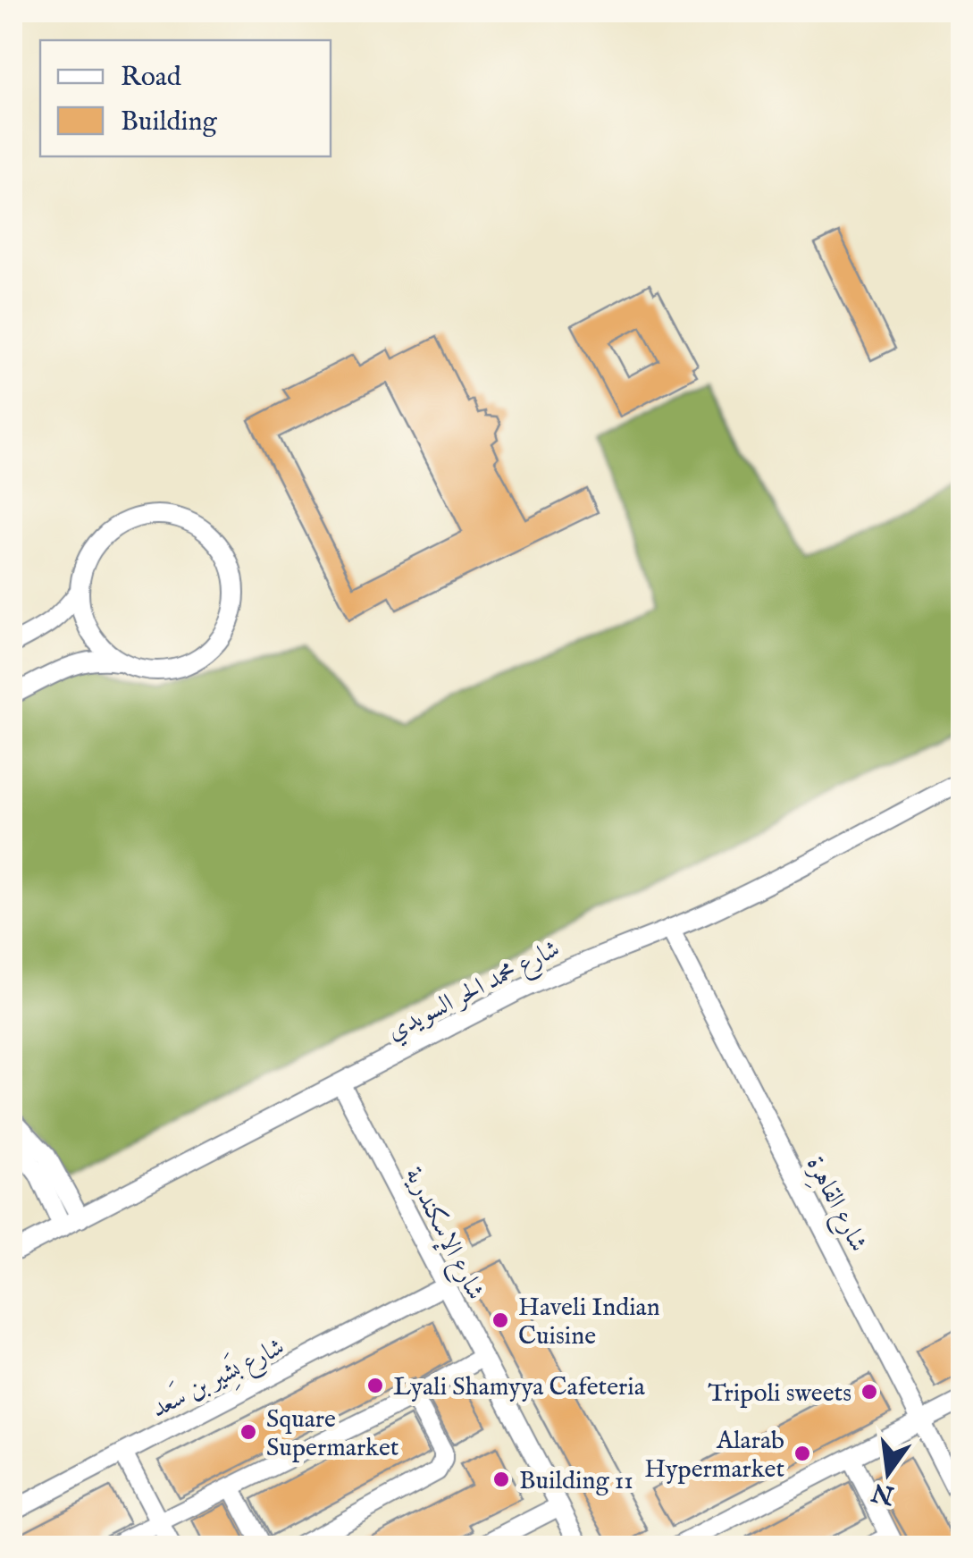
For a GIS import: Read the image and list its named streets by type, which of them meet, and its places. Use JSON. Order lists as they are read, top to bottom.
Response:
{
  "streets": {
    "street": [
      "شارع محمد الحر السويدي",
      "شارع القاهِرة",
      "شارع الإسكندرية",
      "شارع بَشِير بن سَعد"
    ]
  },
  "crossings": [
    ["شارع محمد الحر السويدي", "شارع القاهِرة"],
    ["شارع محمد الحر السويدي", "شارع الإسكندرية"],
    ["شارع الإسكندرية", "شارع بَشِير بن سَعد"]
  ],
  "places": [
    "Haveli Indian Cuisine",
    "Lyali Shamyya Cafeteria",
    "Tripoli sweets",
    "Square Supermarket",
    "Alarab Hypermarket",
    "Building 11"
  ],
  "legend": ["Road", "Building"],
  "north": "bottom"
}
